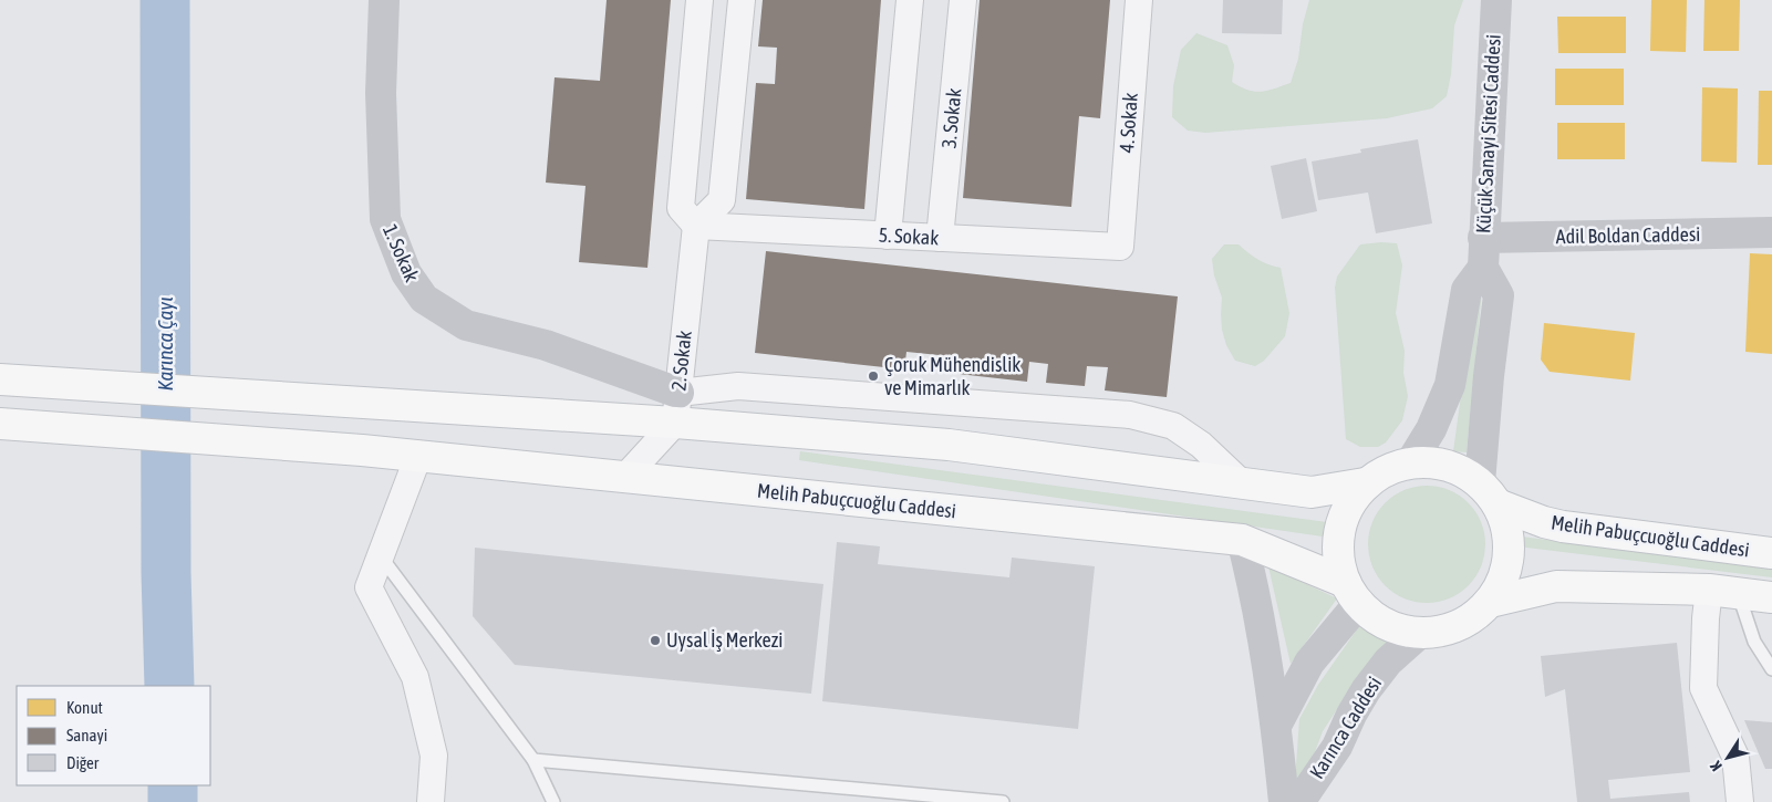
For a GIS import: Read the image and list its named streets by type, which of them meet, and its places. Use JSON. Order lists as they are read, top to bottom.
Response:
{
  "streets": {
    "main road": ["Melih Pabuçcuoğlu Caddesi"],
    "street": [
      "3. Sokak",
      "4. Sokak",
      "Küçük Sanayi Sitesi Caddesi",
      "Adil Boldan Caddesi",
      "5. Sokak",
      "1. Sokak",
      "2. Sokak",
      "Karınca Caddesi"
    ]
  },
  "crossings": [
    ["3. Sokak", "5. Sokak"],
    ["4. Sokak", "5. Sokak"],
    ["Küçük Sanayi Sitesi Caddesi", "Adil Boldan Caddesi"],
    ["5. Sokak", "2. Sokak"],
    ["1. Sokak", "2. Sokak"],
    ["Melih Pabuçcuoğlu Caddesi", "Karınca Caddesi"]
  ],
  "water": ["Karınca Çayı"],
  "places": ["Çoruk Mühendislik ve Mimarlık", "Uysal İş Merkezi"],
  "legend": ["Konut", "Sanayi", "Diğer"],
  "north": "bottom left"
}
